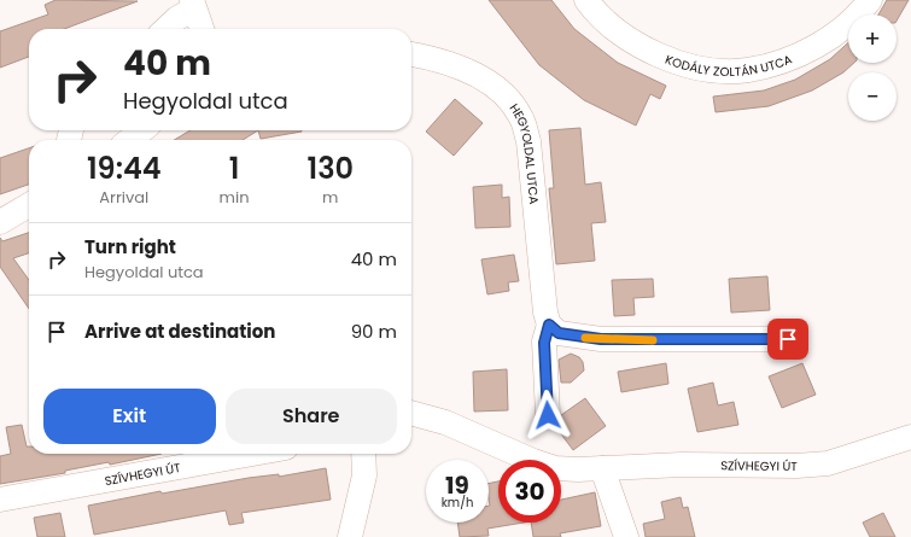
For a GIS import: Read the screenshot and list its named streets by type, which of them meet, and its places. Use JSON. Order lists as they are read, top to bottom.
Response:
{
  "streets": {
    "street": ["KODÁLY ZOLTÁN UTCA", "HEGYOLDAL UTCA", "SZÍVHEGYI ÚT"]
  },
  "page": {
    "map_buttons": ["+", "−"],
    "turn": ["40 m", "Hegyoldal utca"],
    "eta": [
      "19:44",
      "Arrival",
      "1",
      "min",
      "130",
      "m"
    ],
    "list": [
      {
        "name": "Turn right",
        "note": "Hegyoldal utca",
        "value": "40 m"
      },
      {
        "name": "Arrive at destination",
        "value": "90 m"
      }
    ],
    "buttons": ["Exit", "Share"],
    "speed": "19 km/h",
    "limit": "30"
  }
}
